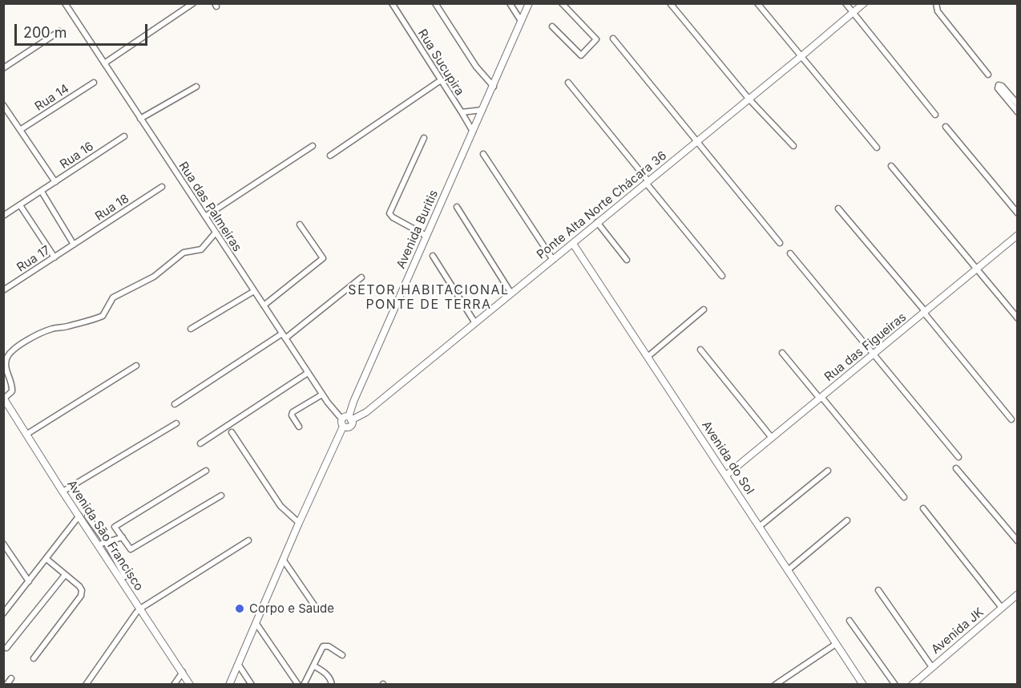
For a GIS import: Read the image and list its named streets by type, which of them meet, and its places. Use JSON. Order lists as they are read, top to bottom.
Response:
{
  "streets": {
    "street": [
      "Rua Sucupira",
      "Rua 14",
      "Rua 16",
      "Ponte Alta Norte Chácara 36",
      "Rua das Palmeiras",
      "Rua 18",
      "Avenida Buritis",
      "Rua 17",
      "Rua das Figueiras",
      "Avenida do Sol",
      "Avenida São Francisco",
      "Avenida JK"
    ]
  },
  "crossings": [
    ["Rua Sucupira", "Avenida Buritis"],
    ["Ponte Alta Norte Chácara 36", "Rua das Palmeiras"],
    ["Ponte Alta Norte Chácara 36", "Avenida Buritis"],
    ["Ponte Alta Norte Chácara 36", "Avenida do Sol"],
    ["Rua das Palmeiras", "Avenida Buritis"],
    ["Rua 18", "Rua 17"],
    ["Rua das Figueiras", "Avenida do Sol"]
  ],
  "districts": ["SETOR HABITACIONAL PONTE DE TERRA"],
  "places": ["Corpo e Saude"],
  "scale_bar": "200 m"
}
